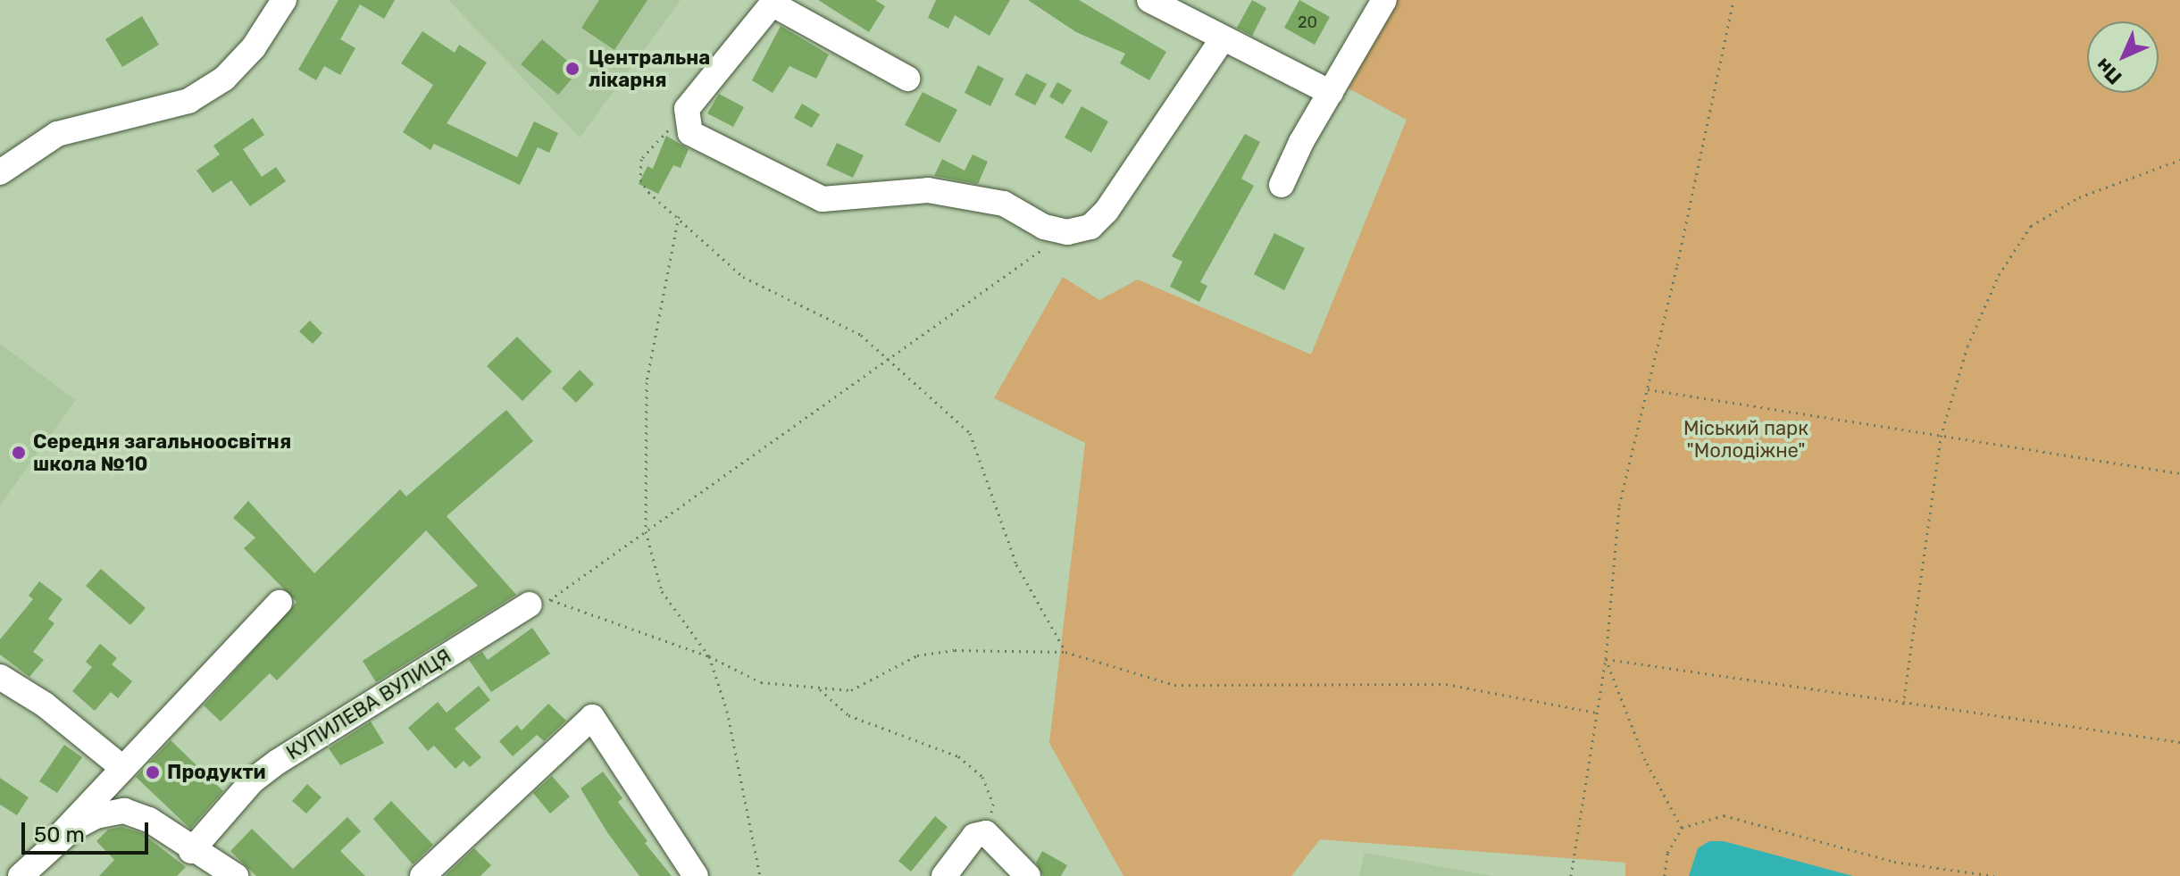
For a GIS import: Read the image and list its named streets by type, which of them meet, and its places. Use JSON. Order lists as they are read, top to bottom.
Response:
{
  "streets": {
    "street": ["КУПИЛЕВА ВУЛИЦЯ"]
  },
  "parks": ["Міський парк \"Молодіжне\""],
  "places": ["Центральна лікарня", "Середня загальноосвітня школа №10", "Продукти"],
  "house_numbers": ["20"],
  "scale_bar": "50 m",
  "north": "bottom left"
}
